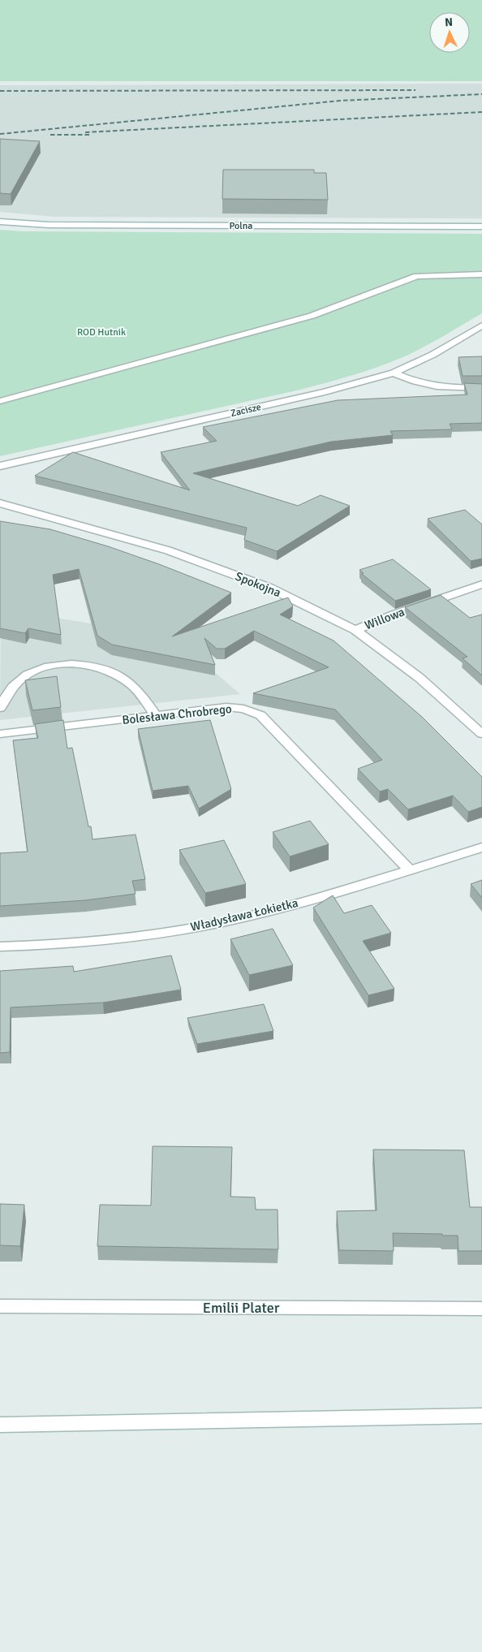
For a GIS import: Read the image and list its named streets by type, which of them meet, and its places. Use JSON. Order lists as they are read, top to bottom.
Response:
{
  "streets": {
    "street": [
      "Polna",
      "Zacisze",
      "Spokojna",
      "Willowa",
      "Bolesława Chrobrego",
      "Władysława Łokietka",
      "Emilii Plater"
    ]
  },
  "crossings": [
    ["Spokojna", "Willowa"],
    ["Bolesława Chrobrego", "Władysława Łokietka"]
  ],
  "parks": ["ROD Hutnik"],
  "north": "top"
}
